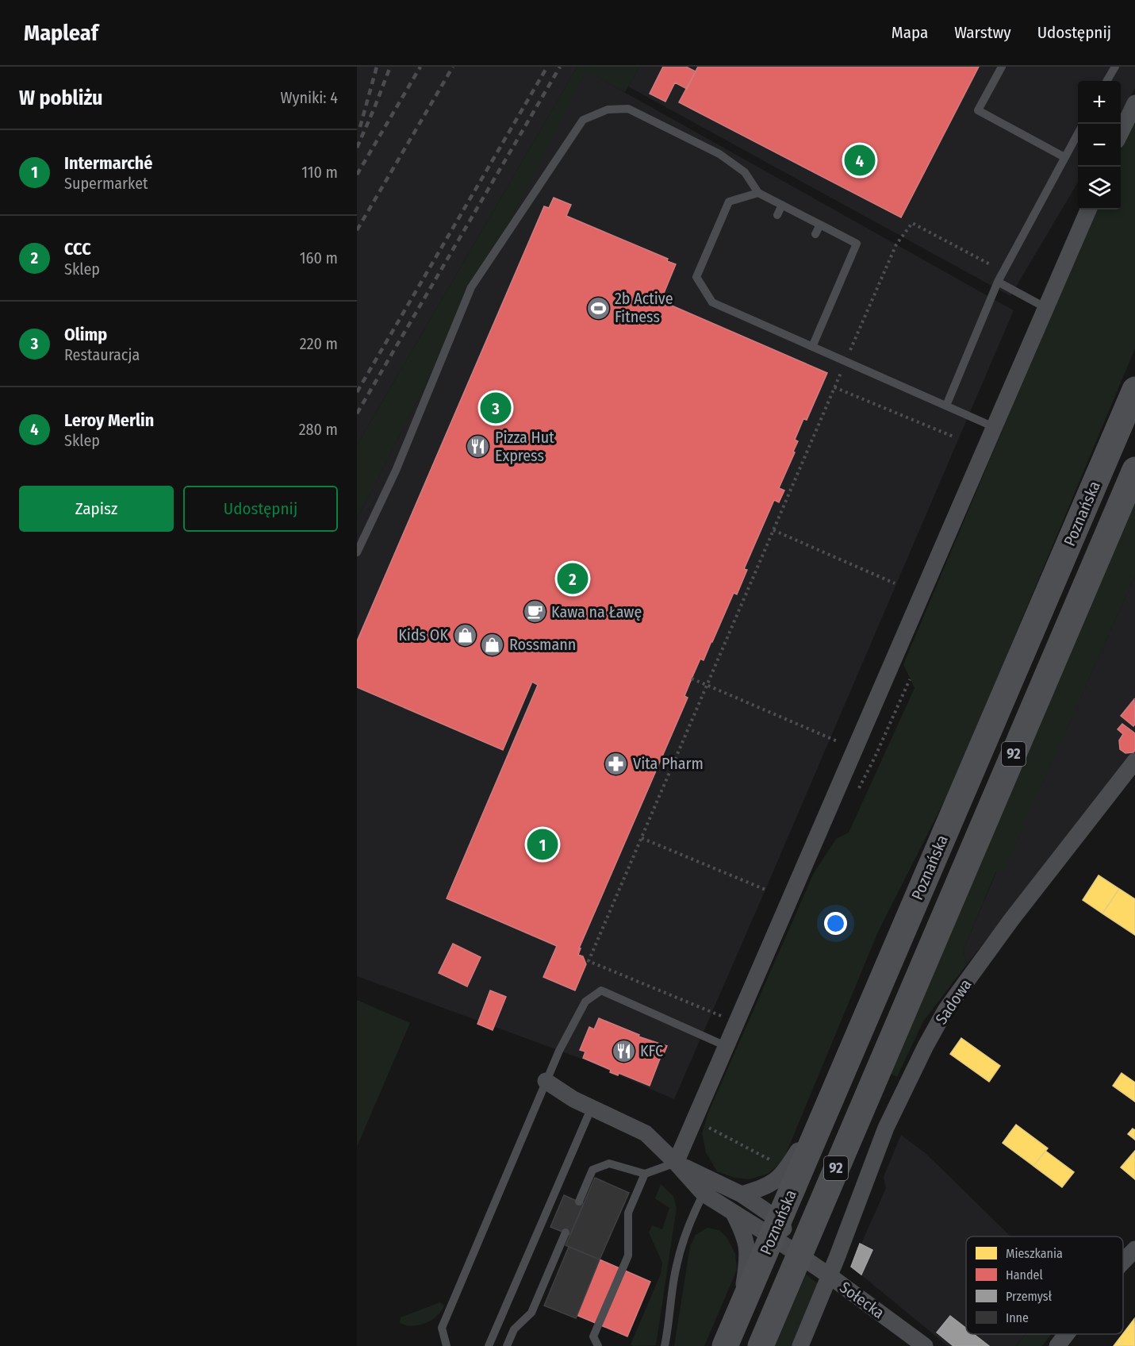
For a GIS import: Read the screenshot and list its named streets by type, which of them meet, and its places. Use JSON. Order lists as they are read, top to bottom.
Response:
{
  "streets": {
    "main road": ["Poznańska", "92"],
    "street": ["Sadowa", "Sołecka"]
  },
  "crossings": [
    ["Poznańska", "Sołecka"],
    ["Sadowa", "Sołecka"]
  ],
  "places": {
    "sports": ["2b Active Fitness"],
    "restaurant": ["Pizza Hut Express", "KFC"],
    "cafe": ["Kawa na Ławę"],
    "shop": ["Kids OK", "Rossmann"],
    "pharmacy": ["Vita Pharm"]
  },
  "legend": [
    "Mieszkania",
    "Handel",
    "Przemysł",
    "Inne"
  ],
  "page": {
    "header": "Mapleaf",
    "nav": ["Mapa", "Warstwy", "Udostępnij"],
    "heading": ["W pobliżu", "Wyniki: 4"],
    "map_buttons": ["+", "−"],
    "list": [
      {
        "mark": "1",
        "name": "Intermarché",
        "note": "Supermarket",
        "value": "110 m"
      },
      {
        "mark": "2",
        "name": "CCC",
        "note": "Sklep",
        "value": "160 m"
      },
      {
        "mark": "3",
        "name": "Olimp",
        "note": "Restauracja",
        "value": "220 m"
      },
      {
        "mark": "4",
        "name": "Leroy Merlin",
        "note": "Sklep",
        "value": "280 m"
      }
    ],
    "pins": [
      "4",
      "3",
      "2",
      "1"
    ],
    "buttons": ["Zapisz", "Udostępnij"]
  }
}
